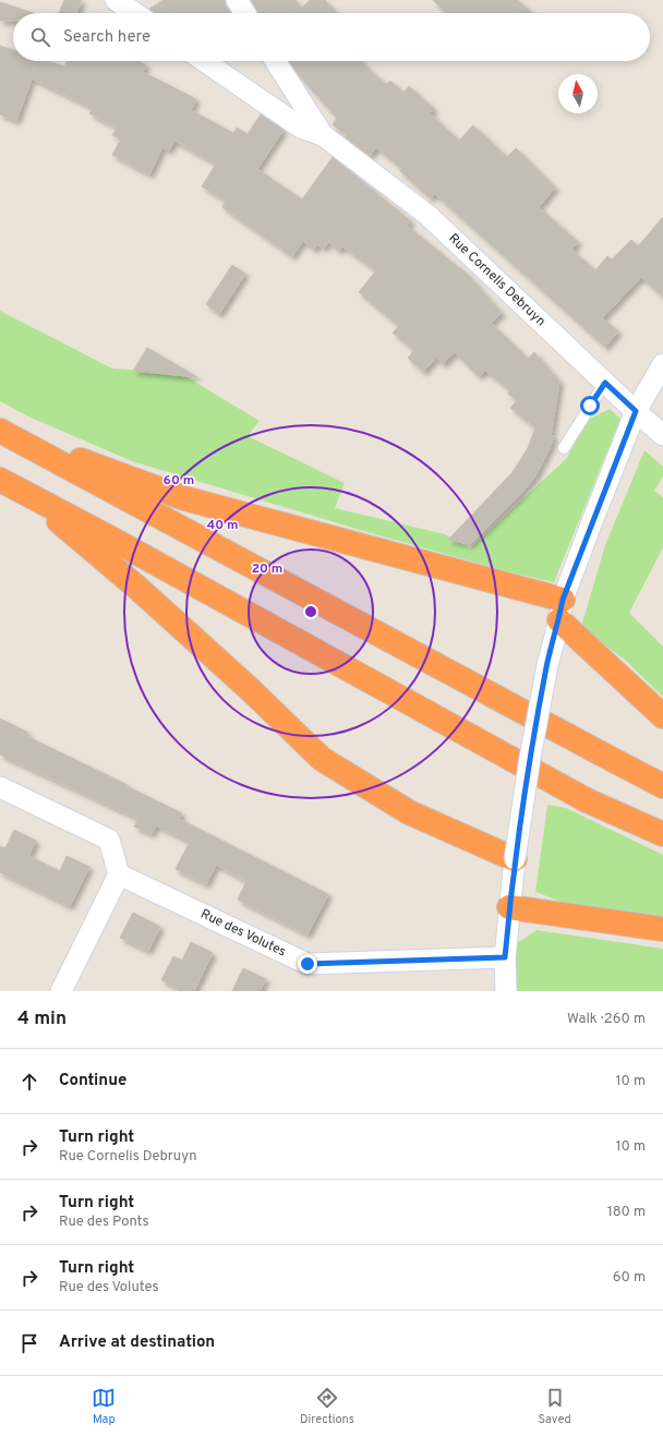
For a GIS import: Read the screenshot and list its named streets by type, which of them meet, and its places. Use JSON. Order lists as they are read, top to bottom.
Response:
{
  "streets": {
    "street": ["Rue Cornelis Debruyn", "Rue des Volutes"]
  },
  "north": "top",
  "page": {
    "search": "Search here",
    "heading": ["4 min", "Walk · 260 m"],
    "list": [
      ["Continue", "10 m"],
      ["Turn right", "Rue Cornelis Debruyn", "10 m"],
      ["Turn right", "Rue des Ponts", "180 m"],
      ["Turn right", "Rue des Volutes", "60 m"],
      "Arrive at destination"
    ],
    "nav": ["Map", "Directions", "Saved"]
  },
  "rings": ["60 m", "40 m", "20 m"]
}
